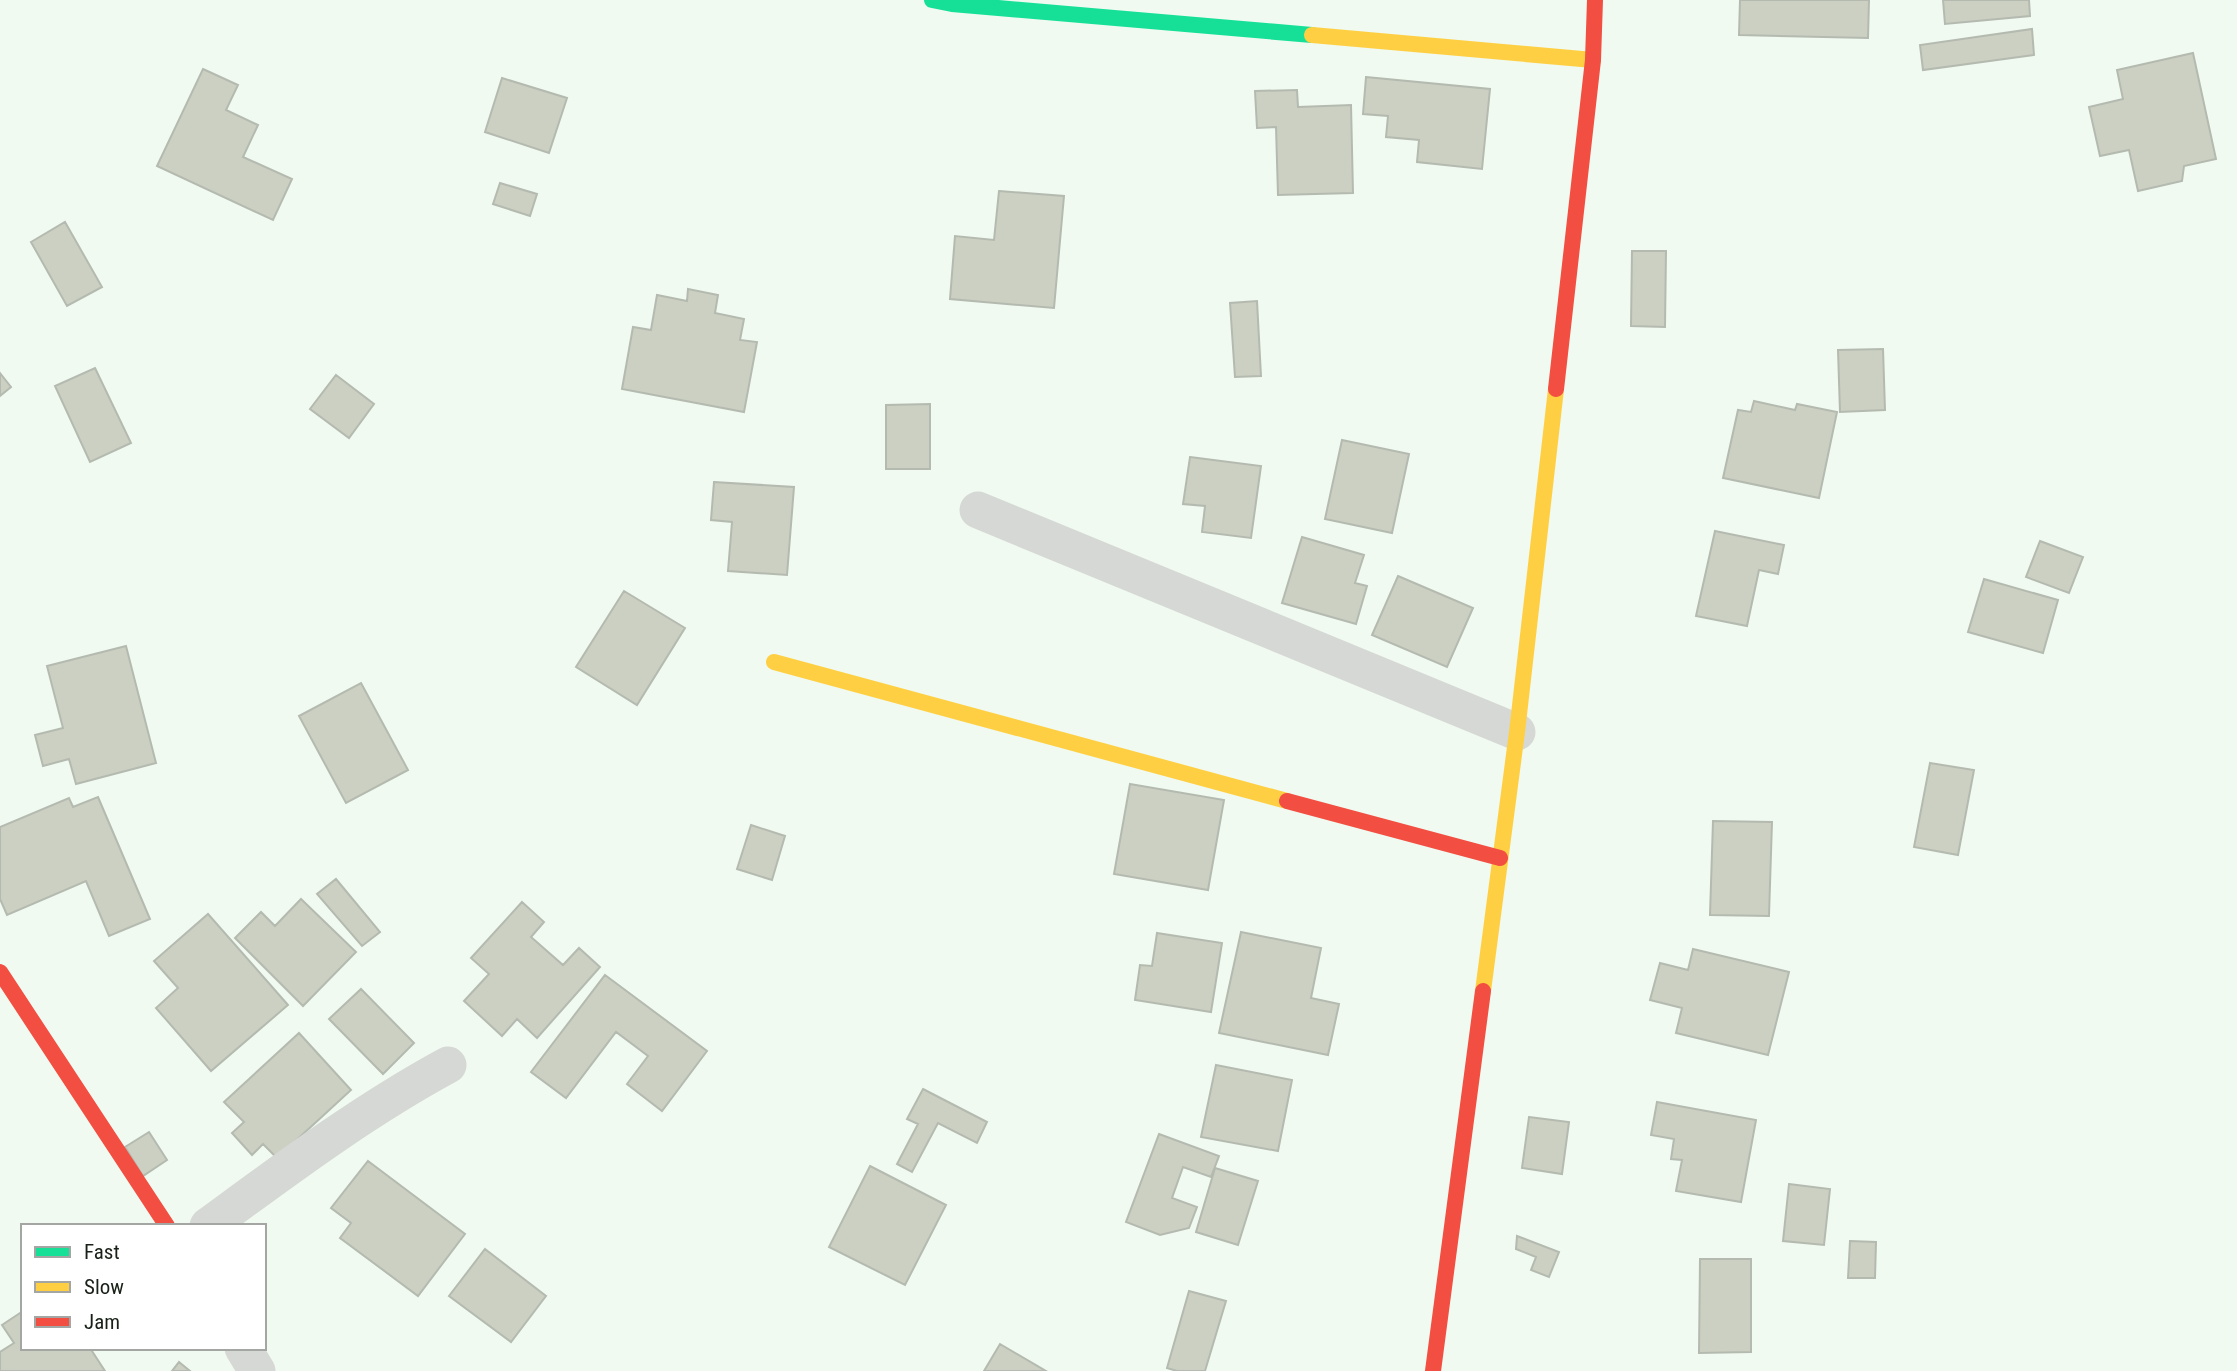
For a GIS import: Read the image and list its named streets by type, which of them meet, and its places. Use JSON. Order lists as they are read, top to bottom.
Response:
{
  "legend": ["Fast", "Slow", "Jam"]
}
